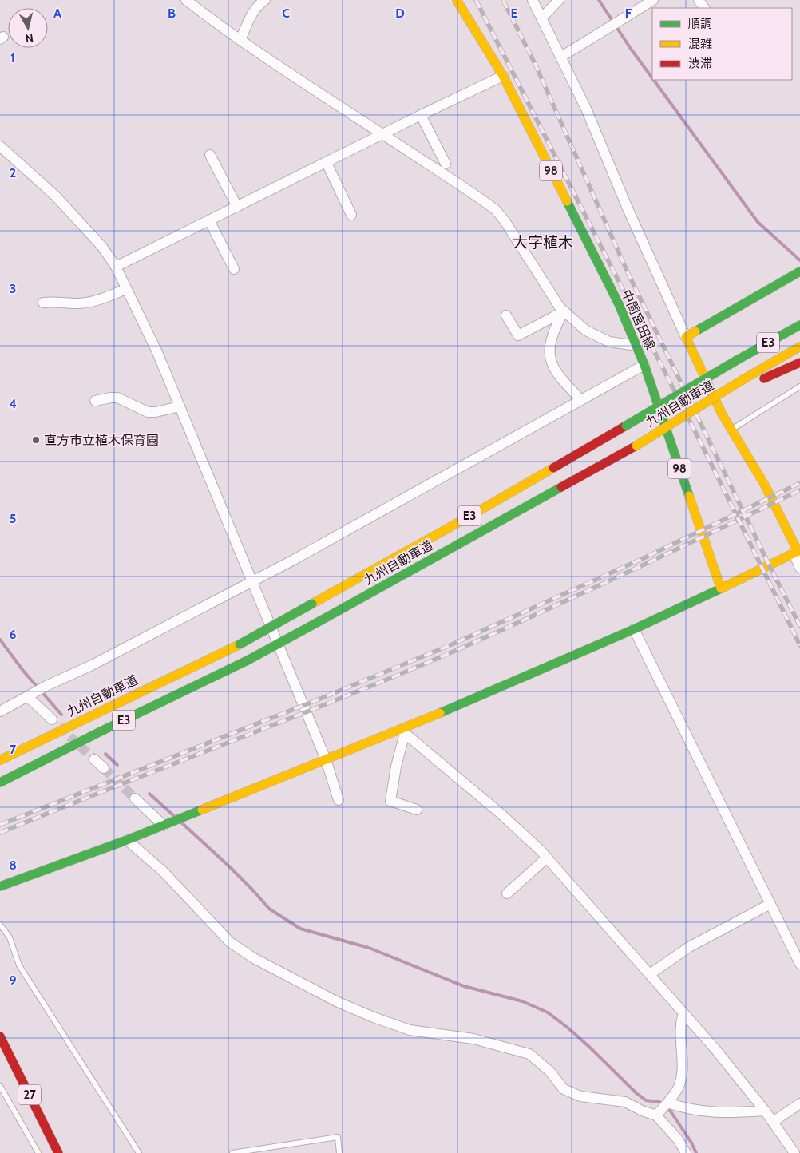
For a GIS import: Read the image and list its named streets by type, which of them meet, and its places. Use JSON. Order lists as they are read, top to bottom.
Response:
{
  "streets": {
    "main road": [
      "98",
      "中間宮田線",
      "E3",
      "九州自動車道",
      "27"
    ]
  },
  "districts": ["大字植木"],
  "places": ["直方市立植木保育園"],
  "legend": ["順調", "混雑", "渋滞"],
  "north": "bottom",
  "grid": {
    "columns": [
      "A",
      "B",
      "C",
      "D",
      "E",
      "F"
    ],
    "rows": [
      "1",
      "2",
      "3",
      "4",
      "5",
      "6",
      "7",
      "8",
      "9"
    ]
  }
}
